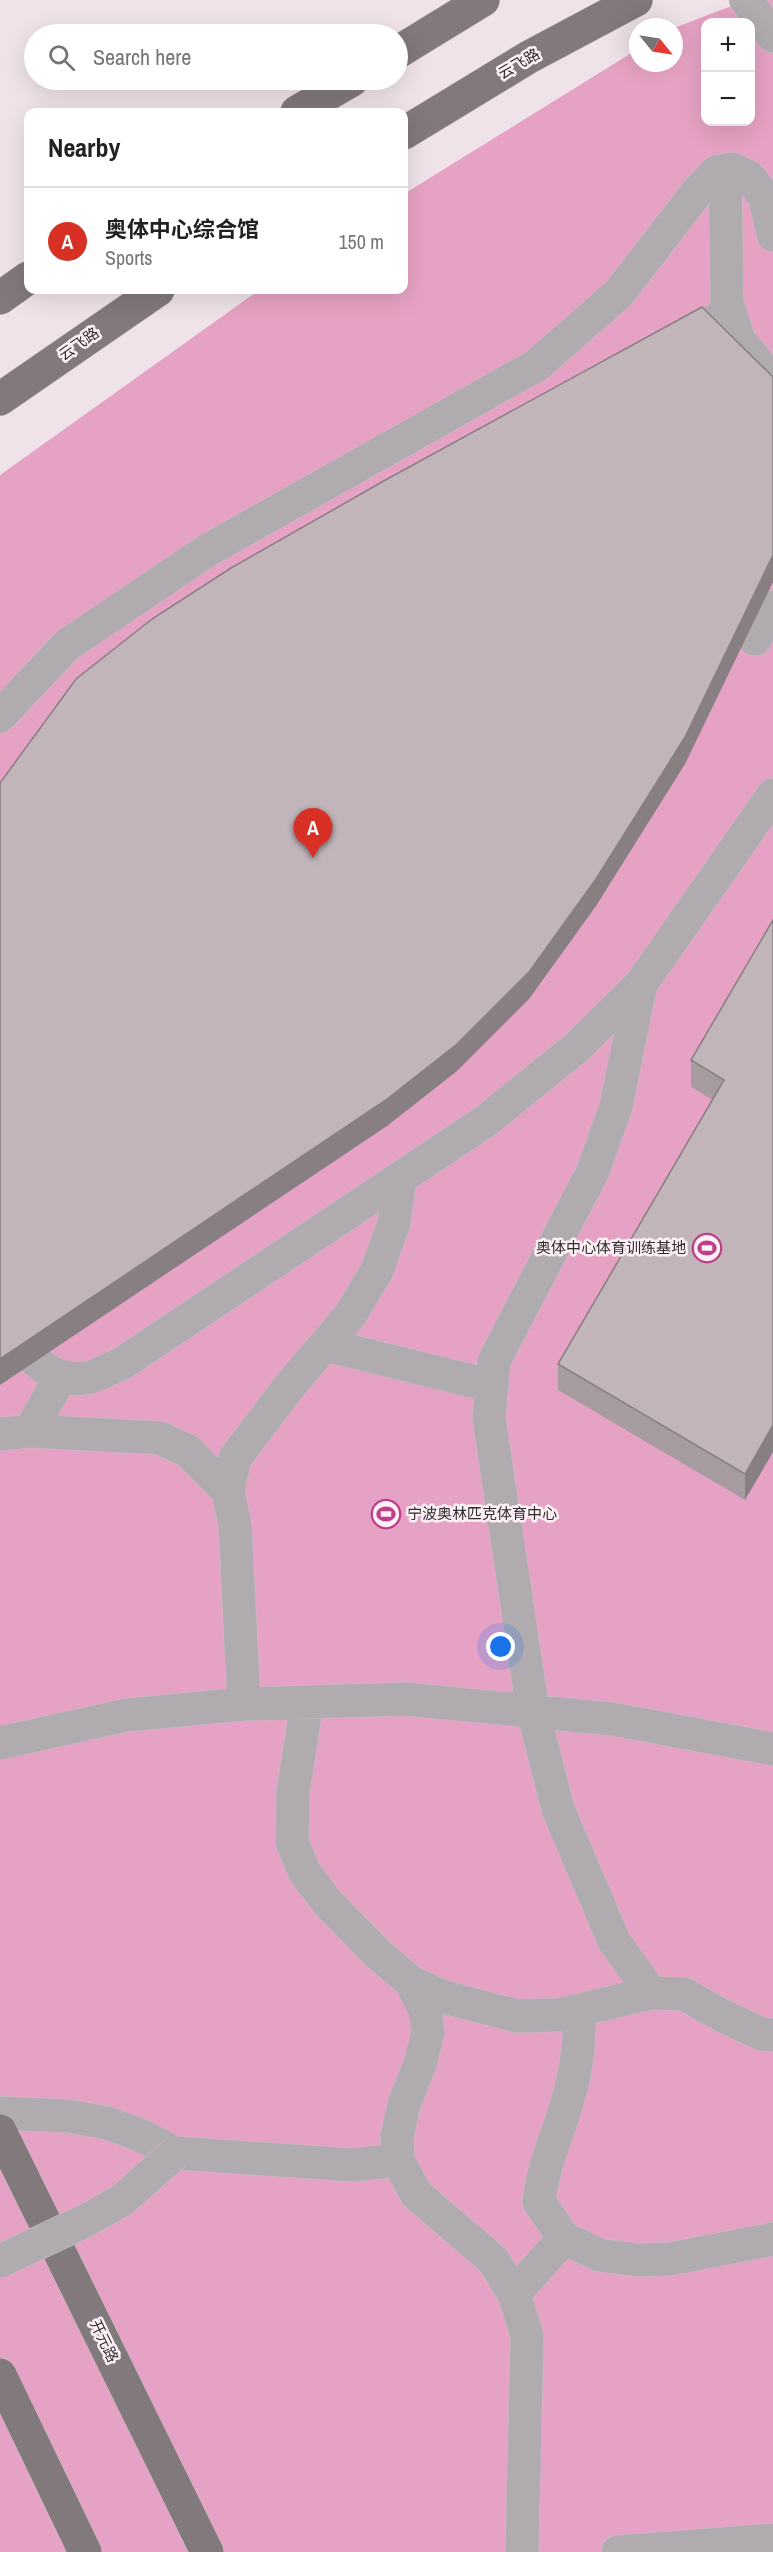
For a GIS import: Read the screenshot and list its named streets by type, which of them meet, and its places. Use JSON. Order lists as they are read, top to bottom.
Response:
{
  "streets": {
    "main road": ["云飞路", "开元路"]
  },
  "places": {
    "sports": ["奥体中心体育训练基地", "宁波奥林匹克体育中心"]
  },
  "north": "bottom right",
  "page": {
    "map_buttons": ["+", "−"],
    "search": "Search here",
    "heading": "Nearby",
    "list": [
      {
        "mark": "A",
        "name": "奥体中心综合馆",
        "note": "Sports",
        "value": "150 m"
      }
    ],
    "pins": "A"
  }
}
